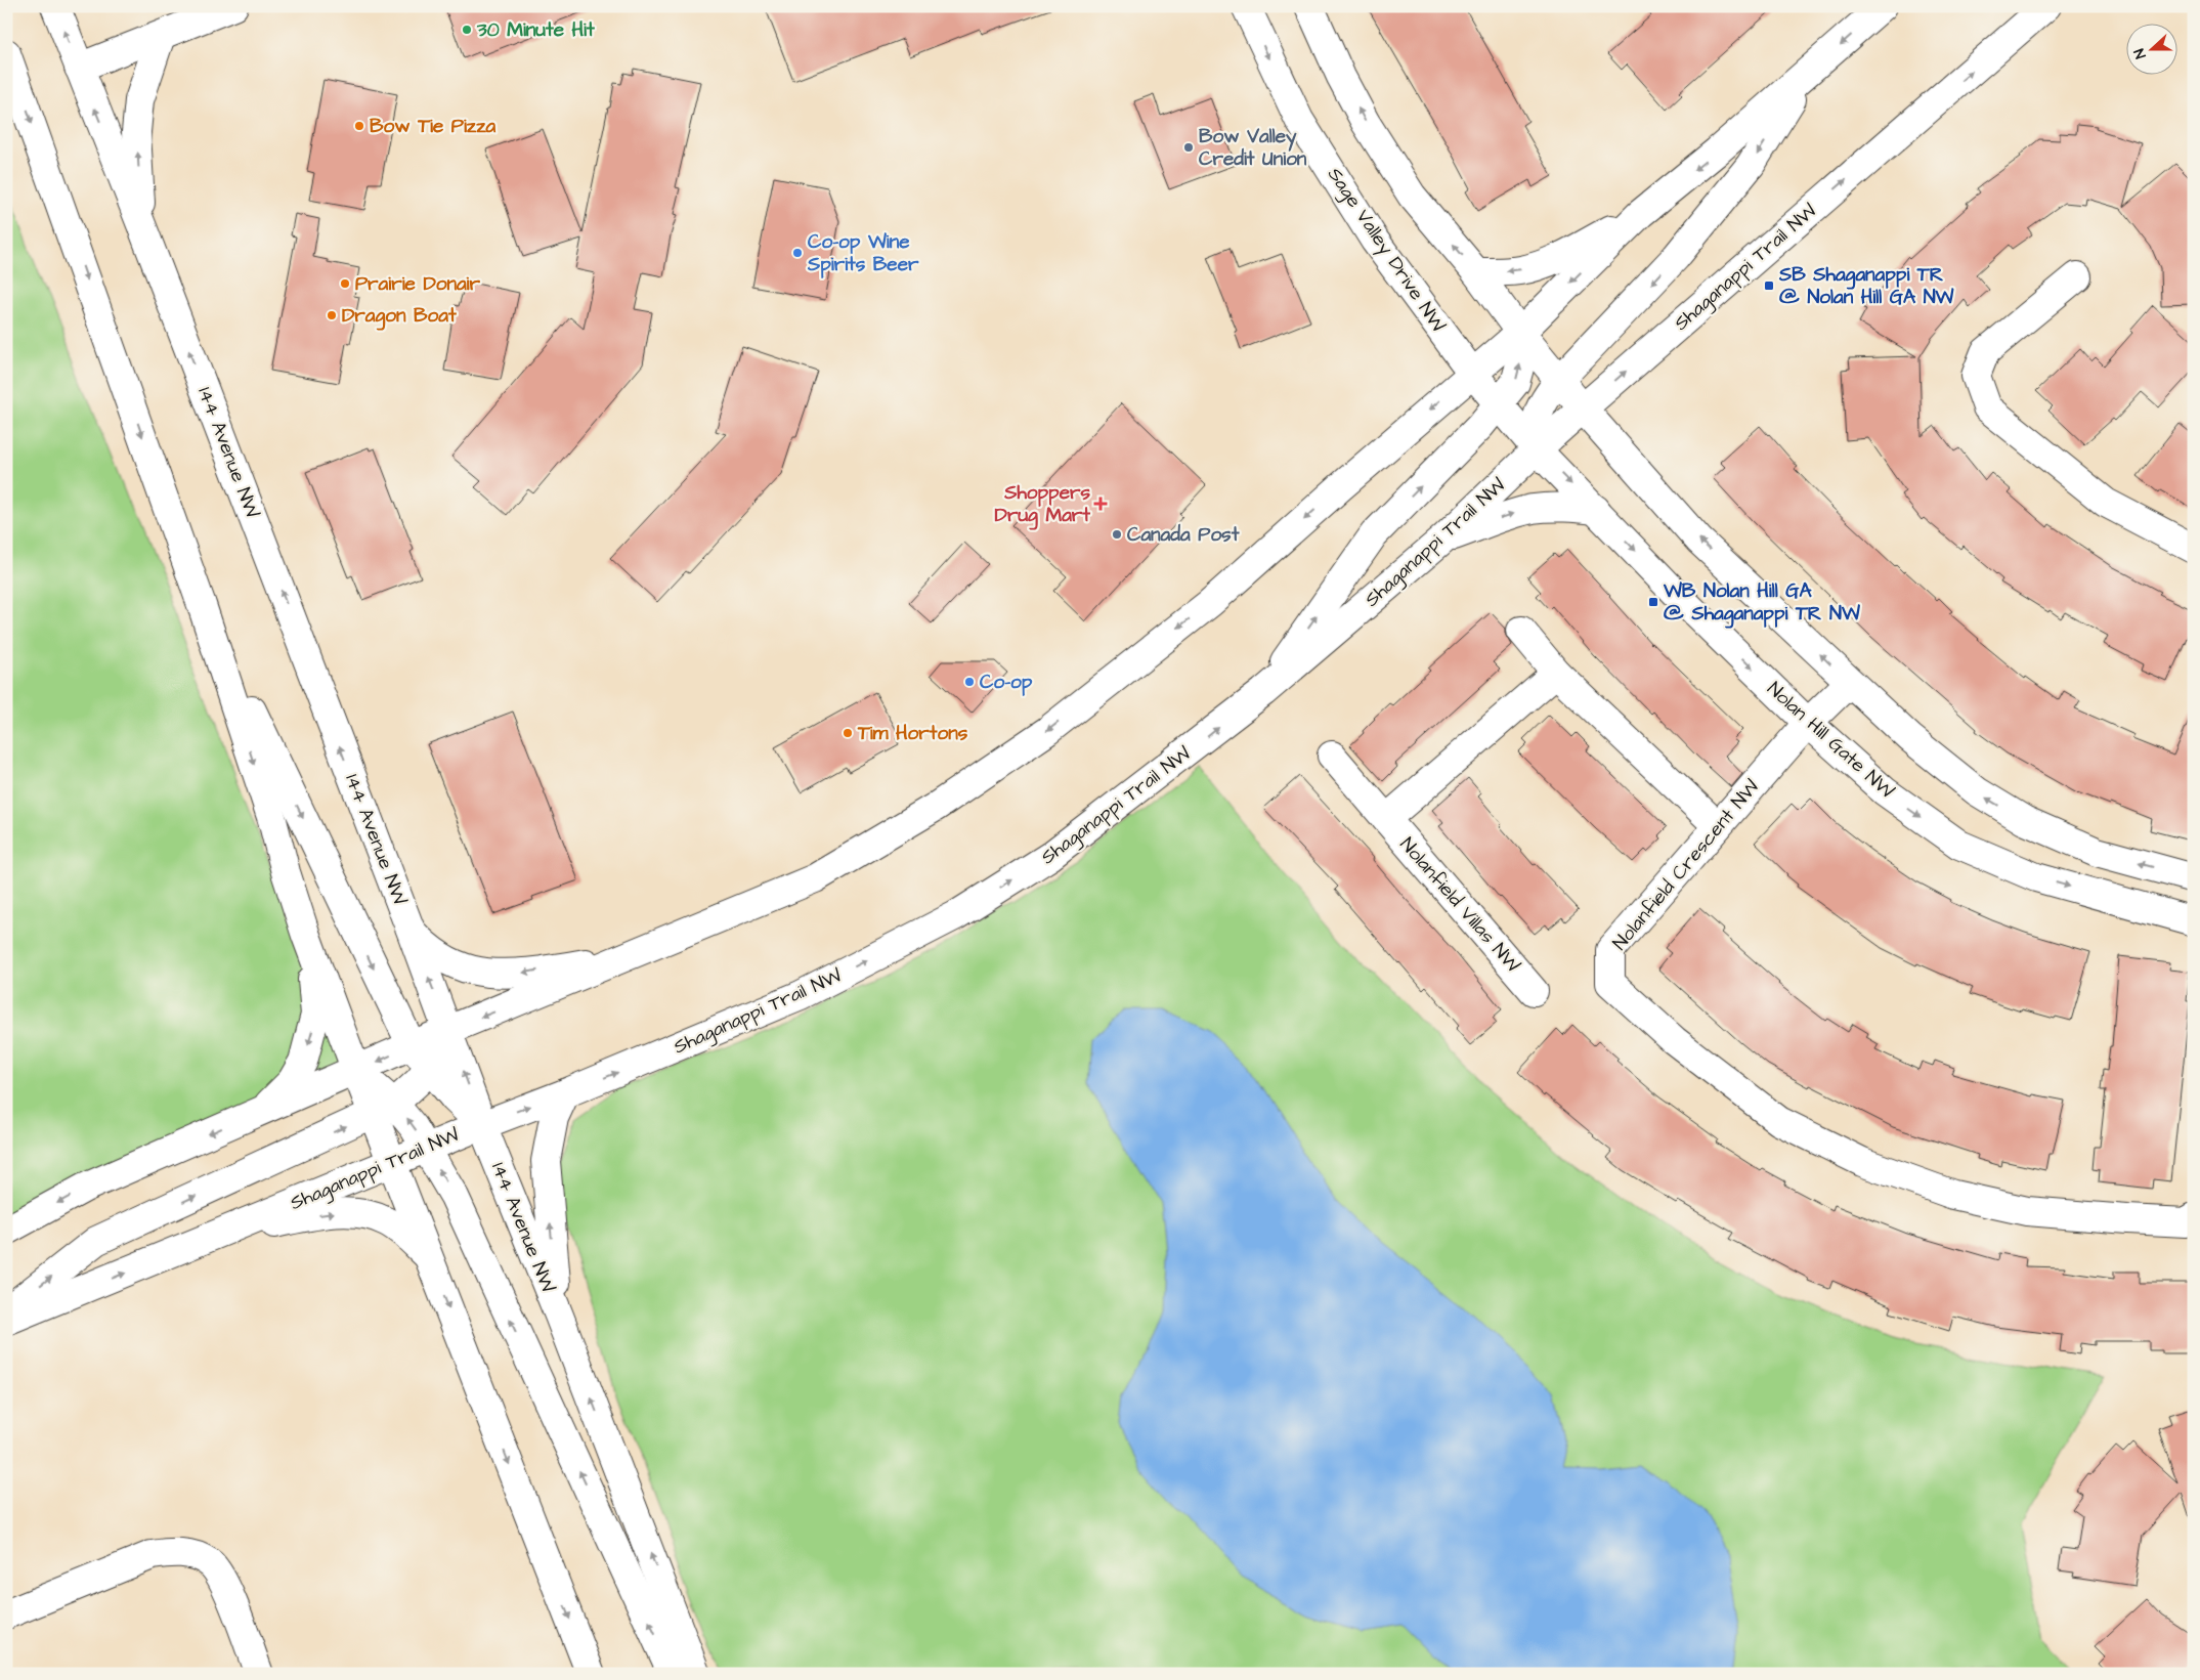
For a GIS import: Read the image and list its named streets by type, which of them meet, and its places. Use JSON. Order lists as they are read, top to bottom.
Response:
{
  "streets": {
    "main road": [
      "Sage Valley Drive NW",
      "Shaganappi Trail NW",
      "144 Avenue NW",
      "Nolan Hill Gate NW",
      "Nolanfield Crescent NW",
      "Nolanfield Villas NW"
    ]
  },
  "crossings": [
    ["Sage Valley Drive NW", "Shaganappi Trail NW"],
    ["Sage Valley Drive NW", "Nolan Hill Gate NW"],
    ["Shaganappi Trail NW", "144 Avenue NW"],
    ["Shaganappi Trail NW", "Nolan Hill Gate NW"],
    ["Nolan Hill Gate NW", "Nolanfield Crescent NW"]
  ],
  "places": {
    "other": [
      "30 Minute Hit",
      "Bow Tie Pizza",
      "Bow Valley Credit Union",
      "Co-op Wine Spirits Beer",
      "Prairie Donair",
      "Dragon Boat",
      "Canada Post",
      "Co-op",
      "Tim Hortons"
    ],
    "transit": ["SB Shaganappi TR @ Nolan Hill GA NW", "WB Nolan Hill GA @ Shaganappi TR NW"],
    "health": ["Shoppers Drug Mart"]
  },
  "north": "left"
}
